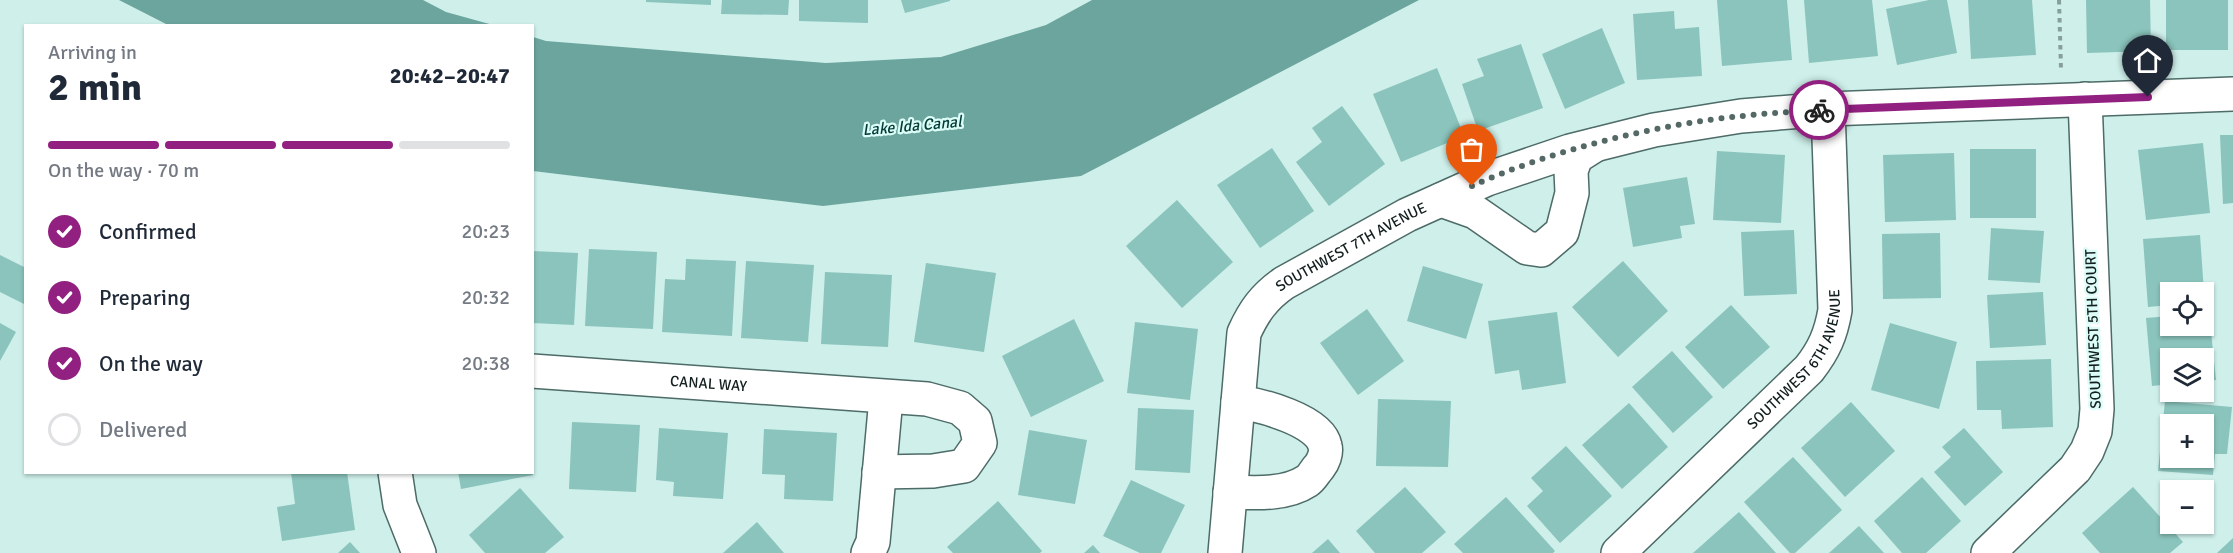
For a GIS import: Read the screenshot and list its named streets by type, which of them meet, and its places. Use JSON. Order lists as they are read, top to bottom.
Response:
{
  "streets": {
    "street": [
      "SOUTHWEST 7TH AVENUE",
      "SOUTHWEST 5TH COURT",
      "SOUTHWEST 6TH AVENUE",
      "CANAL WAY"
    ]
  },
  "crossings": [
    ["SOUTHWEST 7TH AVENUE", "SOUTHWEST 5TH COURT"],
    ["SOUTHWEST 7TH AVENUE", "SOUTHWEST 6TH AVENUE"]
  ],
  "water": ["Lake Ida Canal"],
  "page": {
    "heading": ["2 min", "Arriving in", "20:42–20:47"],
    "bar": "On the way · 70 m",
    "list": [
      ["Confirmed", "20:23"],
      ["Preparing", "20:32"],
      ["On the way", "20:38"],
      "Delivered"
    ],
    "map_buttons": ["+", "−"]
  }
}
